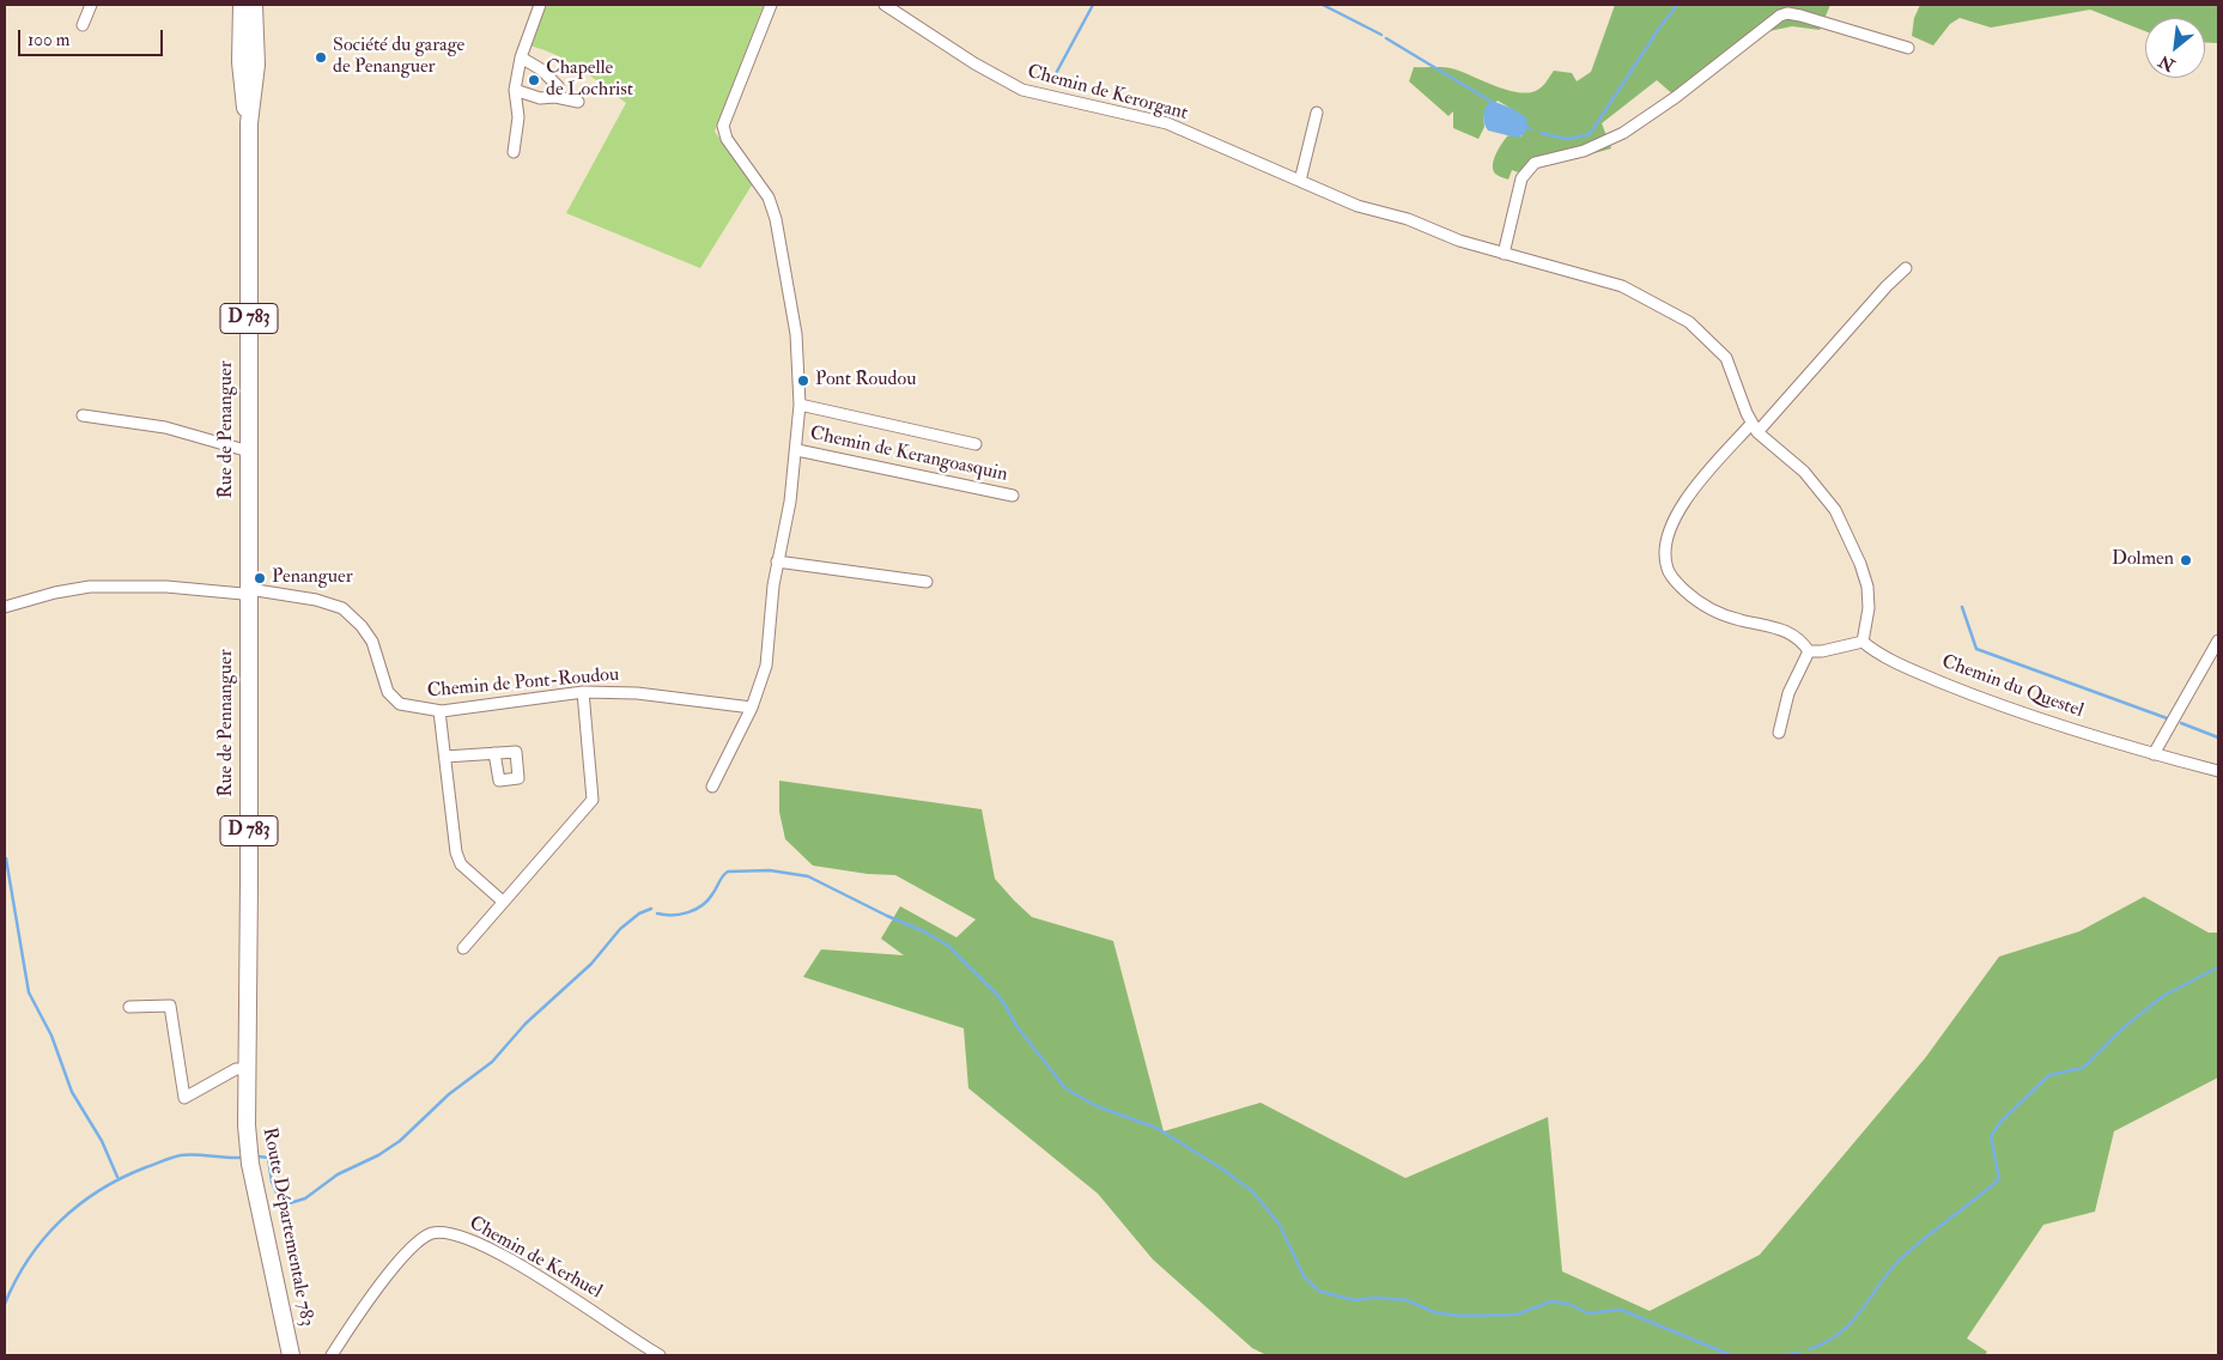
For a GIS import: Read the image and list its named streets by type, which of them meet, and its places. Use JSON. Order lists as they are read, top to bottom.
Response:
{
  "streets": {
    "main road": [
      "D 783",
      "Rue de Penanguer",
      "Rue de Pennanguer",
      "Route Départementale 783"
    ],
    "street": [
      "Chemin de Kerorgant",
      "Chemin de Kerangoasquin",
      "Chemin de Pont-Roudou",
      "Chemin du Questel",
      "Chemin de Kerhuel"
    ]
  },
  "crossings": [
    ["Rue de Penanguer", "Chemin de Pont-Roudou"],
    ["Rue de Penanguer", "Rue de Pennanguer"],
    ["Chemin de Kerangoasquin", "Chemin de Pont-Roudou"],
    ["Chemin de Pont-Roudou", "Rue de Pennanguer"],
    ["Rue de Pennanguer", "Route Départementale 783"]
  ],
  "places": [
    "Société du garage de Penanguer",
    "Chapelle de Lochrist",
    "Pont Roudou",
    "Dolmen",
    "Penanguer"
  ],
  "scale_bar": "100 m",
  "north": "bottom left"
}
